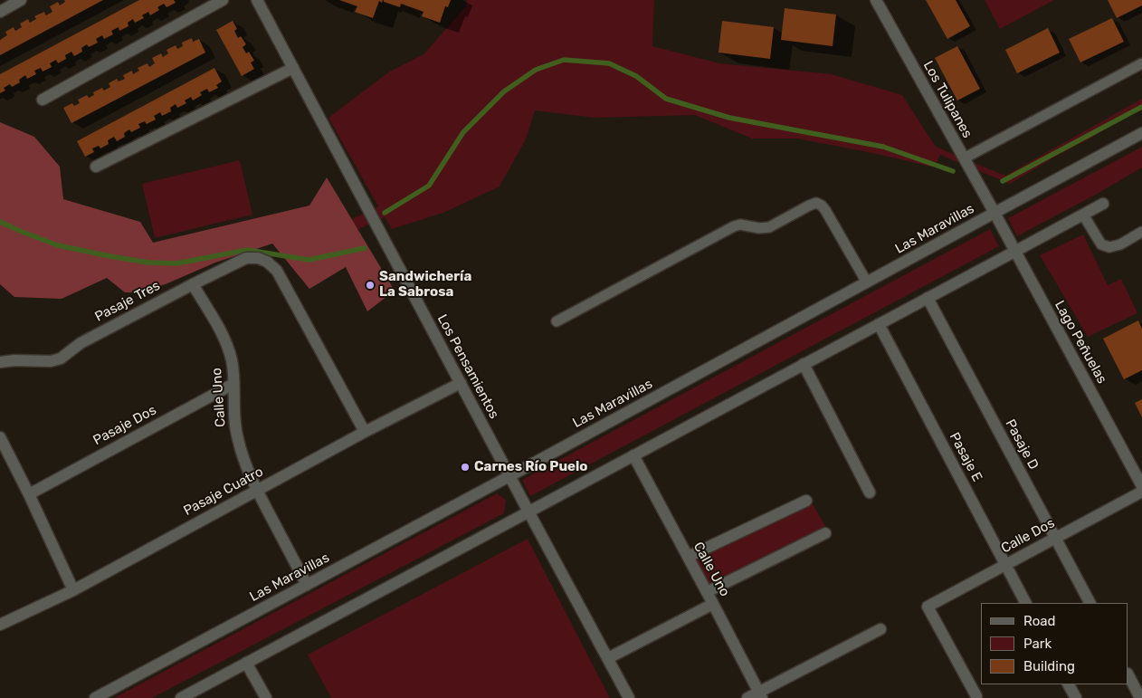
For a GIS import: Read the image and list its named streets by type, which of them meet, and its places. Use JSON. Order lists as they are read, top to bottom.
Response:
{
  "streets": {
    "street": [
      "Los Tulipanes",
      "Las Maravillas",
      "Pasaje Tres",
      "Lago Peñuelas",
      "Los Pensamientos",
      "Calle Uno",
      "Pasaje Dos",
      "Pasaje D",
      "Pasaje E",
      "Pasaje Cuatro",
      "Calle Dos"
    ]
  },
  "crossings": [
    ["Los Tulipanes", "Las Maravillas"],
    ["Los Tulipanes", "Lago Peñuelas"],
    ["Las Maravillas", "Lago Peñuelas"],
    ["Las Maravillas", "Los Pensamientos"],
    ["Las Maravillas", "Calle Uno"],
    ["Pasaje Tres", "Calle Uno"],
    ["Pasaje Tres", "Pasaje Cuatro"],
    ["Los Pensamientos", "Pasaje Cuatro"],
    ["Calle Uno", "Pasaje Dos"],
    ["Calle Uno", "Pasaje Cuatro"],
    ["Pasaje D", "Calle Dos"],
    ["Pasaje E", "Calle Dos"]
  ],
  "places": ["Sandwichería La Sabrosa", "Carnes Río Puelo"],
  "legend": ["Road", "Park", "Building"]
}
